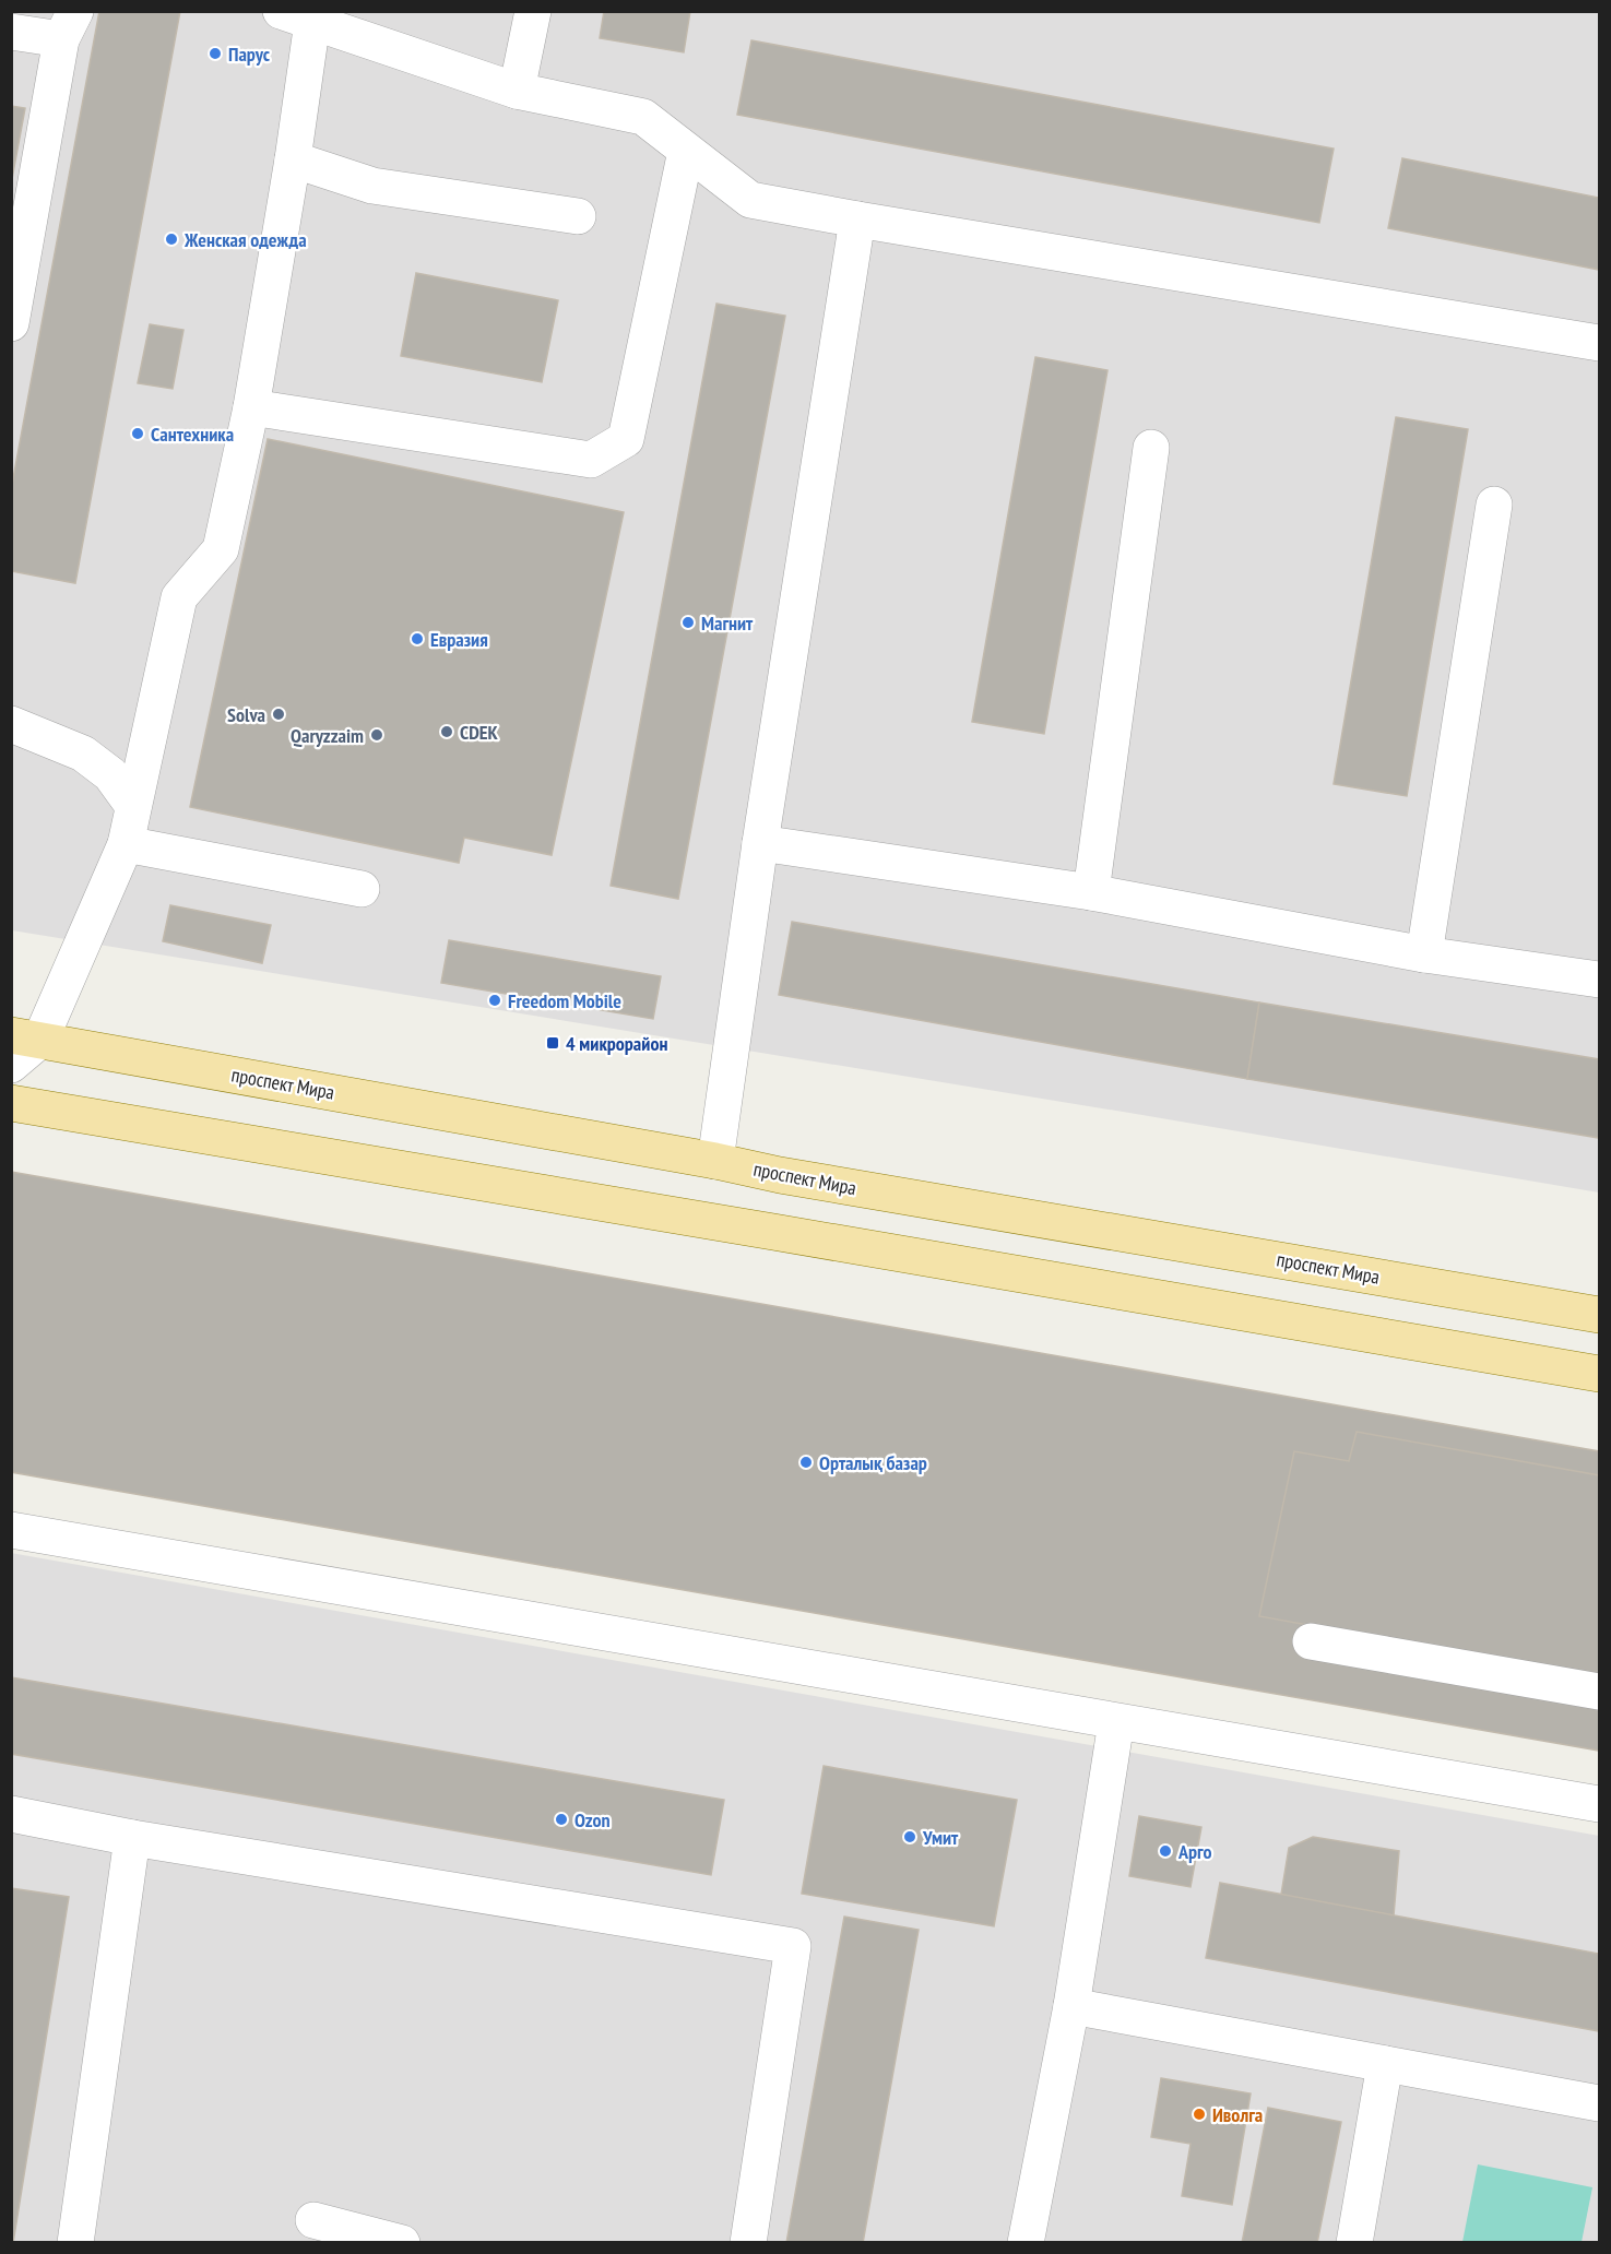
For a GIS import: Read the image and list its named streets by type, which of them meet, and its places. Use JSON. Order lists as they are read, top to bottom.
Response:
{
  "streets": {
    "main road": ["проспект Мира"]
  },
  "places": {
    "other": [
      "Парус",
      "Женская одежда",
      "Сантехника",
      "Магнит",
      "Евразия",
      "Solva",
      "CDEK",
      "Qaryzzaim",
      "Freedom Mobile",
      "Орталық базар",
      "Ozon",
      "Умит",
      "Арго",
      "Иволга"
    ],
    "transit": ["4 микрорайон"]
  }
}
